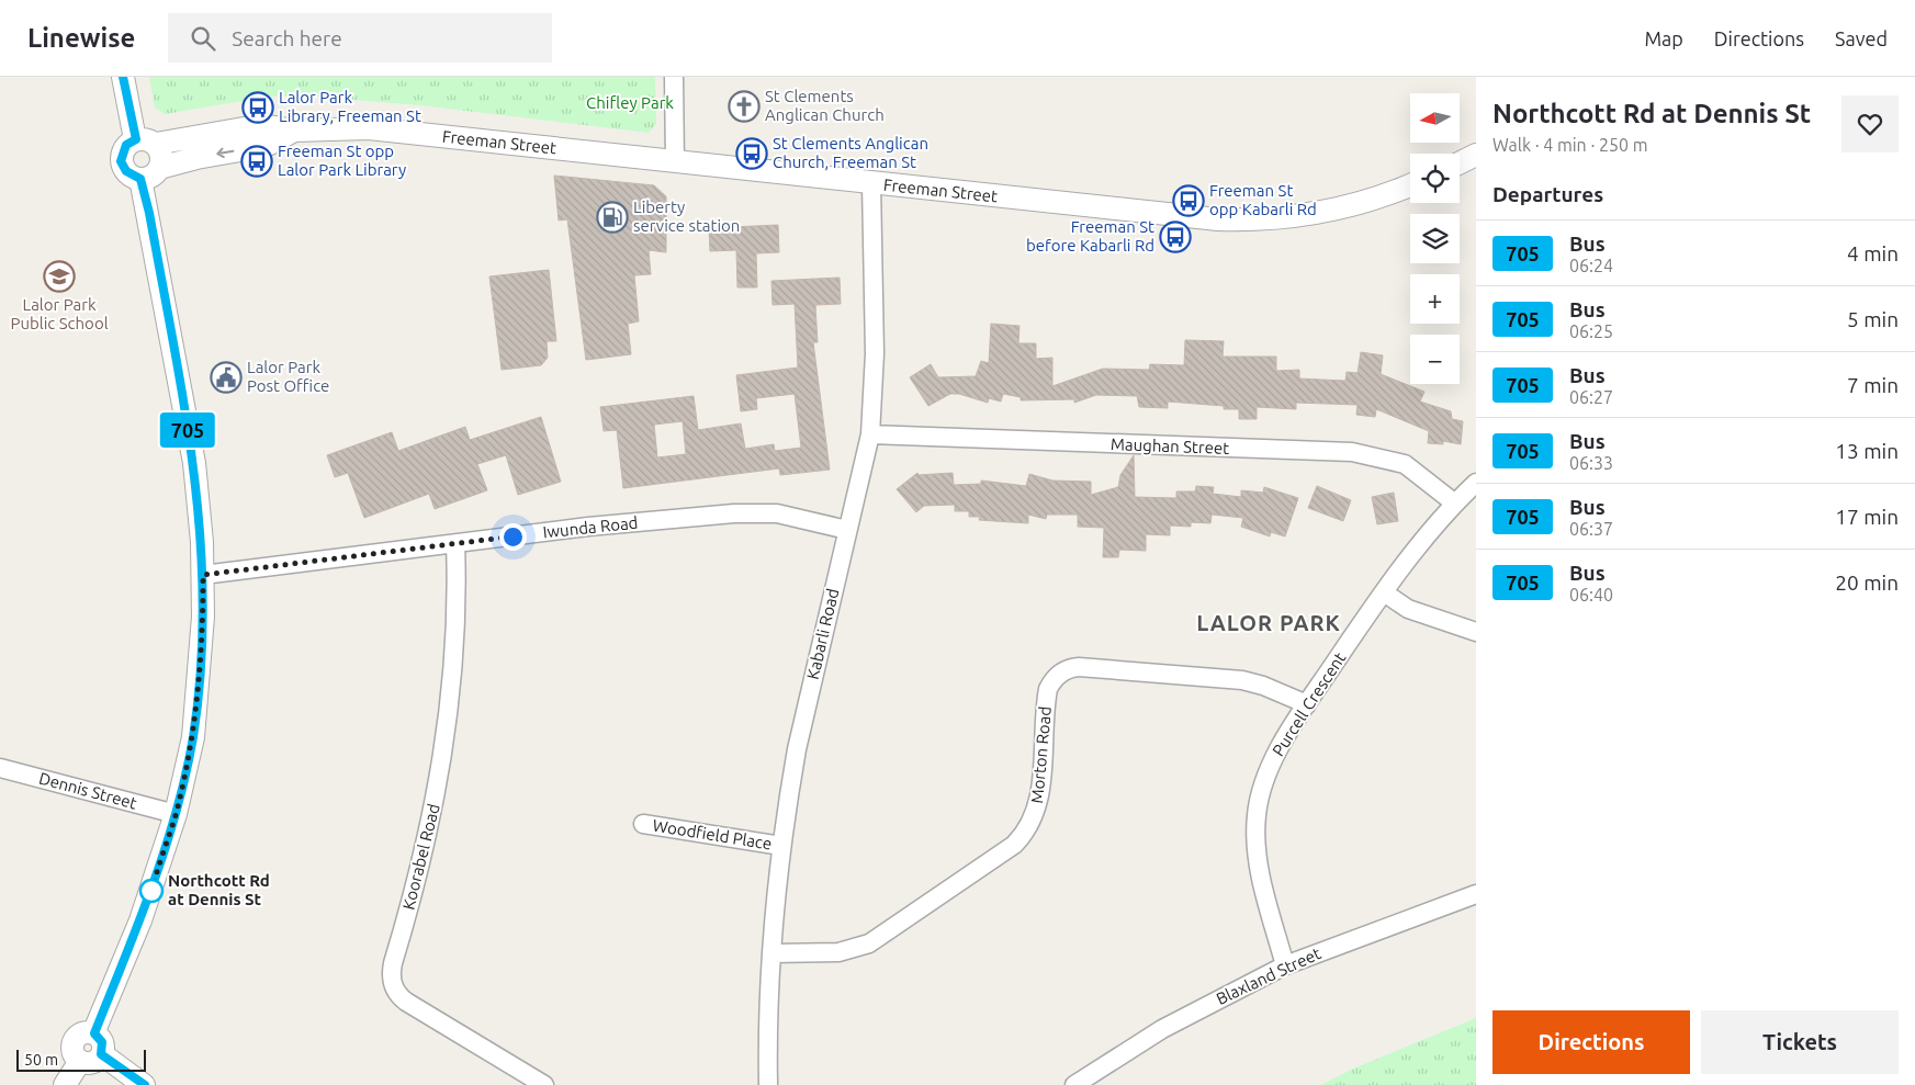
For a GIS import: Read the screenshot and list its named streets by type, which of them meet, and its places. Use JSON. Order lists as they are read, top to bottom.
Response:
{
  "streets": {
    "street": [
      "Freeman Street",
      "Maughan Street",
      "Iwunda Road",
      "Kabarli Road",
      "Purcell Crescent",
      "Morton Road",
      "Dennis Street",
      "Woodfield Place",
      "Koorabel Road",
      "Blaxland Street"
    ]
  },
  "crossings": [
    ["Freeman Street", "Kabarli Road"],
    ["Maughan Street", "Kabarli Road"],
    ["Maughan Street", "Purcell Crescent"],
    ["Iwunda Road", "Kabarli Road"],
    ["Iwunda Road", "Koorabel Road"],
    ["Kabarli Road", "Morton Road"],
    ["Kabarli Road", "Woodfield Place"],
    ["Purcell Crescent", "Morton Road"],
    ["Purcell Crescent", "Blaxland Street"]
  ],
  "districts": ["LALOR PARK"],
  "parks": ["Chifley Park"],
  "places": {
    "church": ["St Clements Anglican Church"],
    "bus stop": [
      "Lalor Park Library, Freeman St",
      "St Clements Anglican Church, Freeman St",
      "Freeman St opp Lalor Park Library",
      "Freeman St opp Kabarli Rd",
      "Freeman St before Kabarli Rd"
    ],
    "fuel station": ["Liberty service station"],
    "school or university": ["Lalor Park Public School"],
    "public building": ["Lalor Park Post Office"],
    "other": ["Northcott Rd at Dennis St"]
  },
  "lines": ["bus line 705"],
  "scale_bar": "50 m",
  "north": "left",
  "page": {
    "header": "Linewise",
    "search": "Search here",
    "nav": ["Map", "Directions", "Saved"],
    "on_map": "705",
    "heading": [
      ["Northcott Rd at Dennis St", "Walk · 4 min · 250 m"],
      "Departures"
    ],
    "map_buttons": ["+", "−"],
    "list": [
      {
        "mark": "705",
        "name": "Bus",
        "note": "06:24",
        "value": "4 min"
      },
      {
        "mark": "705",
        "name": "Bus",
        "note": "06:25",
        "value": "5 min"
      },
      {
        "mark": "705",
        "name": "Bus",
        "note": "06:27",
        "value": "7 min"
      },
      {
        "mark": "705",
        "name": "Bus",
        "note": "06:33",
        "value": "13 min"
      },
      {
        "mark": "705",
        "name": "Bus",
        "note": "06:37",
        "value": "17 min"
      },
      {
        "mark": "705",
        "name": "Bus",
        "note": "06:40",
        "value": "20 min"
      }
    ],
    "buttons": ["Directions", "Tickets"],
    "scale": "50 m"
  }
}
